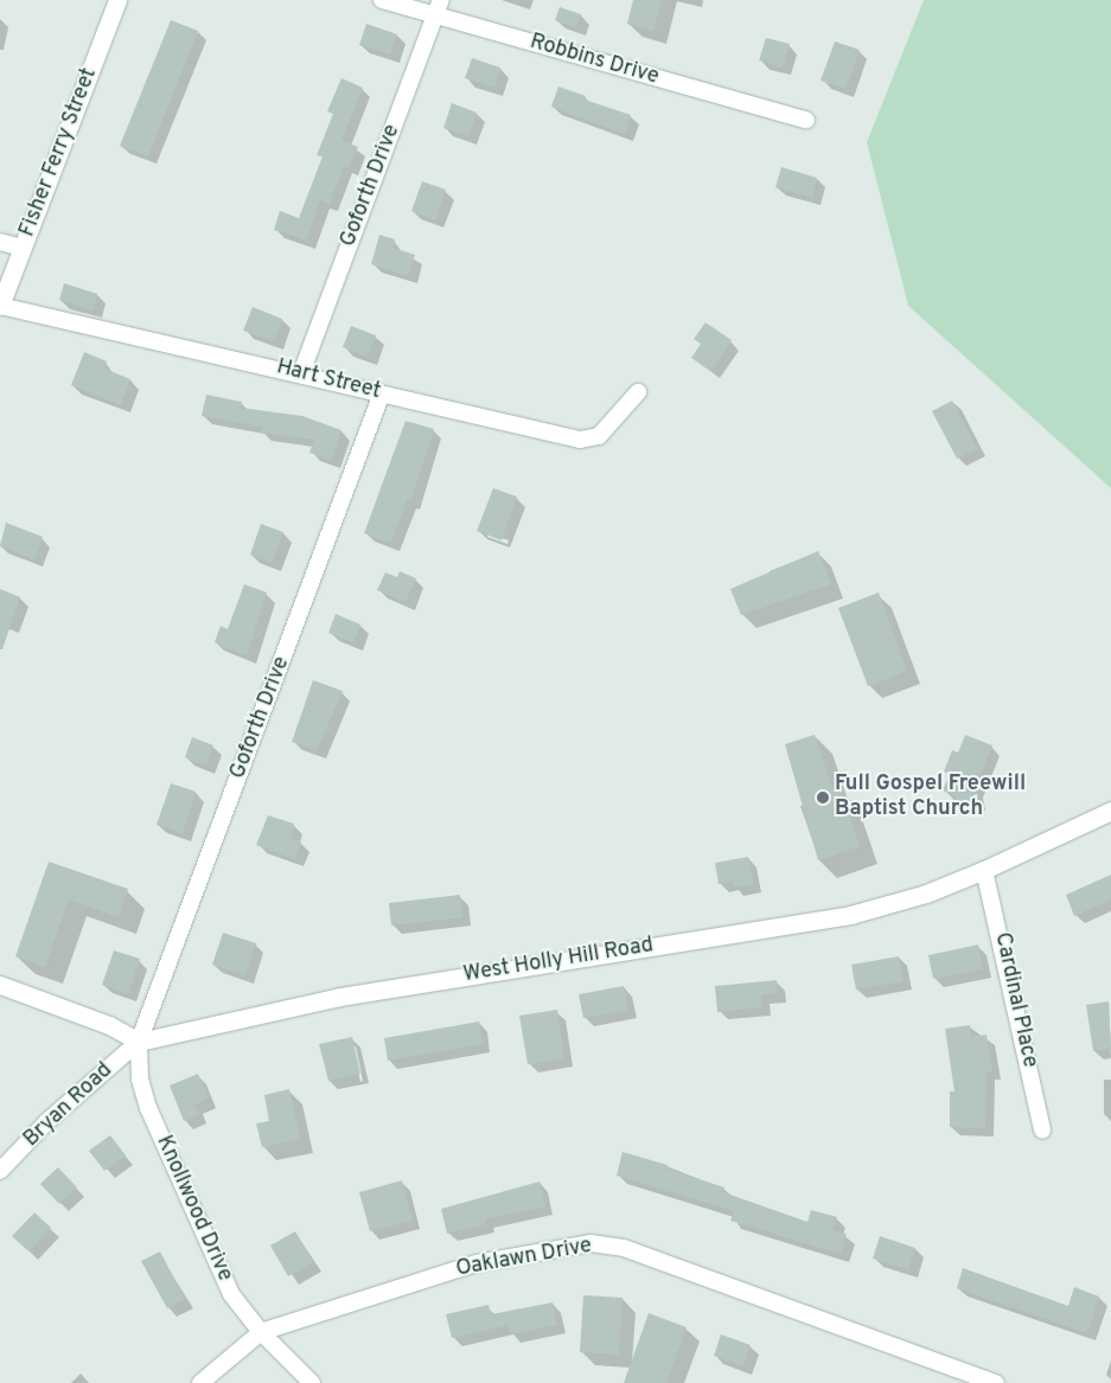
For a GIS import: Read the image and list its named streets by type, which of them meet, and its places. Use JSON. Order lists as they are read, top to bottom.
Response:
{
  "streets": {
    "street": [
      "Robbins Drive",
      "Fisher Ferry Street",
      "Goforth Drive",
      "Hart Street",
      "West Holly Hill Road",
      "Cardinal Place",
      "Bryan Road",
      "Knollwood Drive",
      "Oaklawn Drive"
    ]
  },
  "crossings": [
    ["Robbins Drive", "Goforth Drive"],
    ["Fisher Ferry Street", "Hart Street"],
    ["Goforth Drive", "Hart Street"],
    ["Goforth Drive", "West Holly Hill Road"],
    ["Goforth Drive", "Bryan Road"],
    ["Goforth Drive", "Knollwood Drive"],
    ["West Holly Hill Road", "Cardinal Place"],
    ["West Holly Hill Road", "Bryan Road"],
    ["West Holly Hill Road", "Knollwood Drive"],
    ["Bryan Road", "Knollwood Drive"],
    ["Knollwood Drive", "Oaklawn Drive"]
  ],
  "places": ["Full Gospel Freewill Baptist Church"]
}
